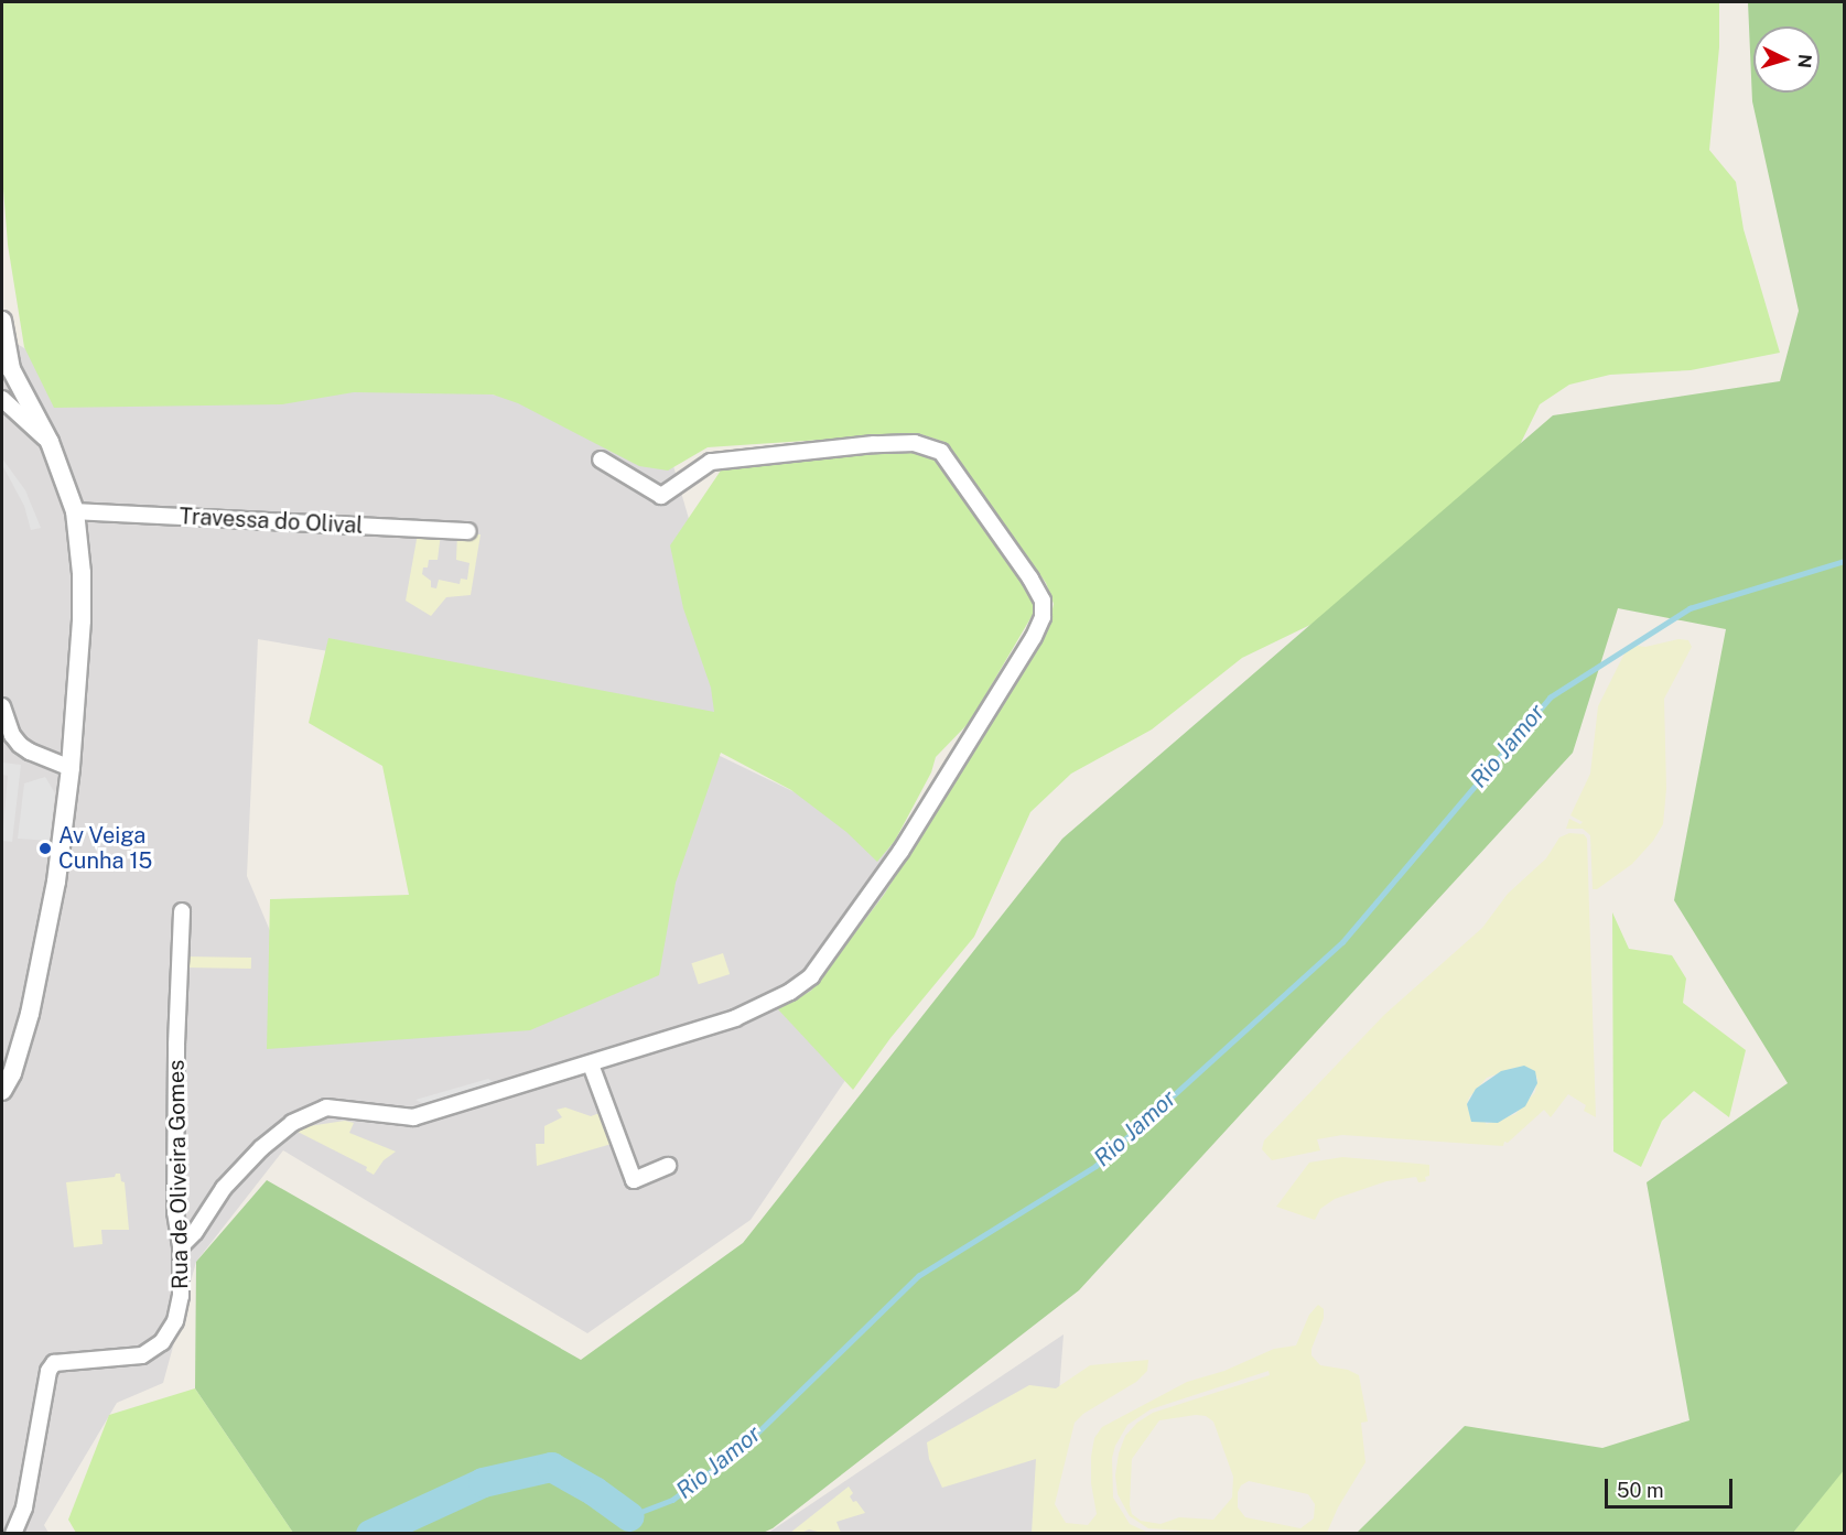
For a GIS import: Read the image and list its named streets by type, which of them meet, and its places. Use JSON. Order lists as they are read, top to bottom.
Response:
{
  "streets": {
    "street": ["Travessa do Olival", "Rua de Oliveira Gomes"]
  },
  "water": ["Rio Jamor"],
  "places": ["Av Veiga Cunha 15"],
  "scale_bar": "50 m",
  "north": "right"
}
